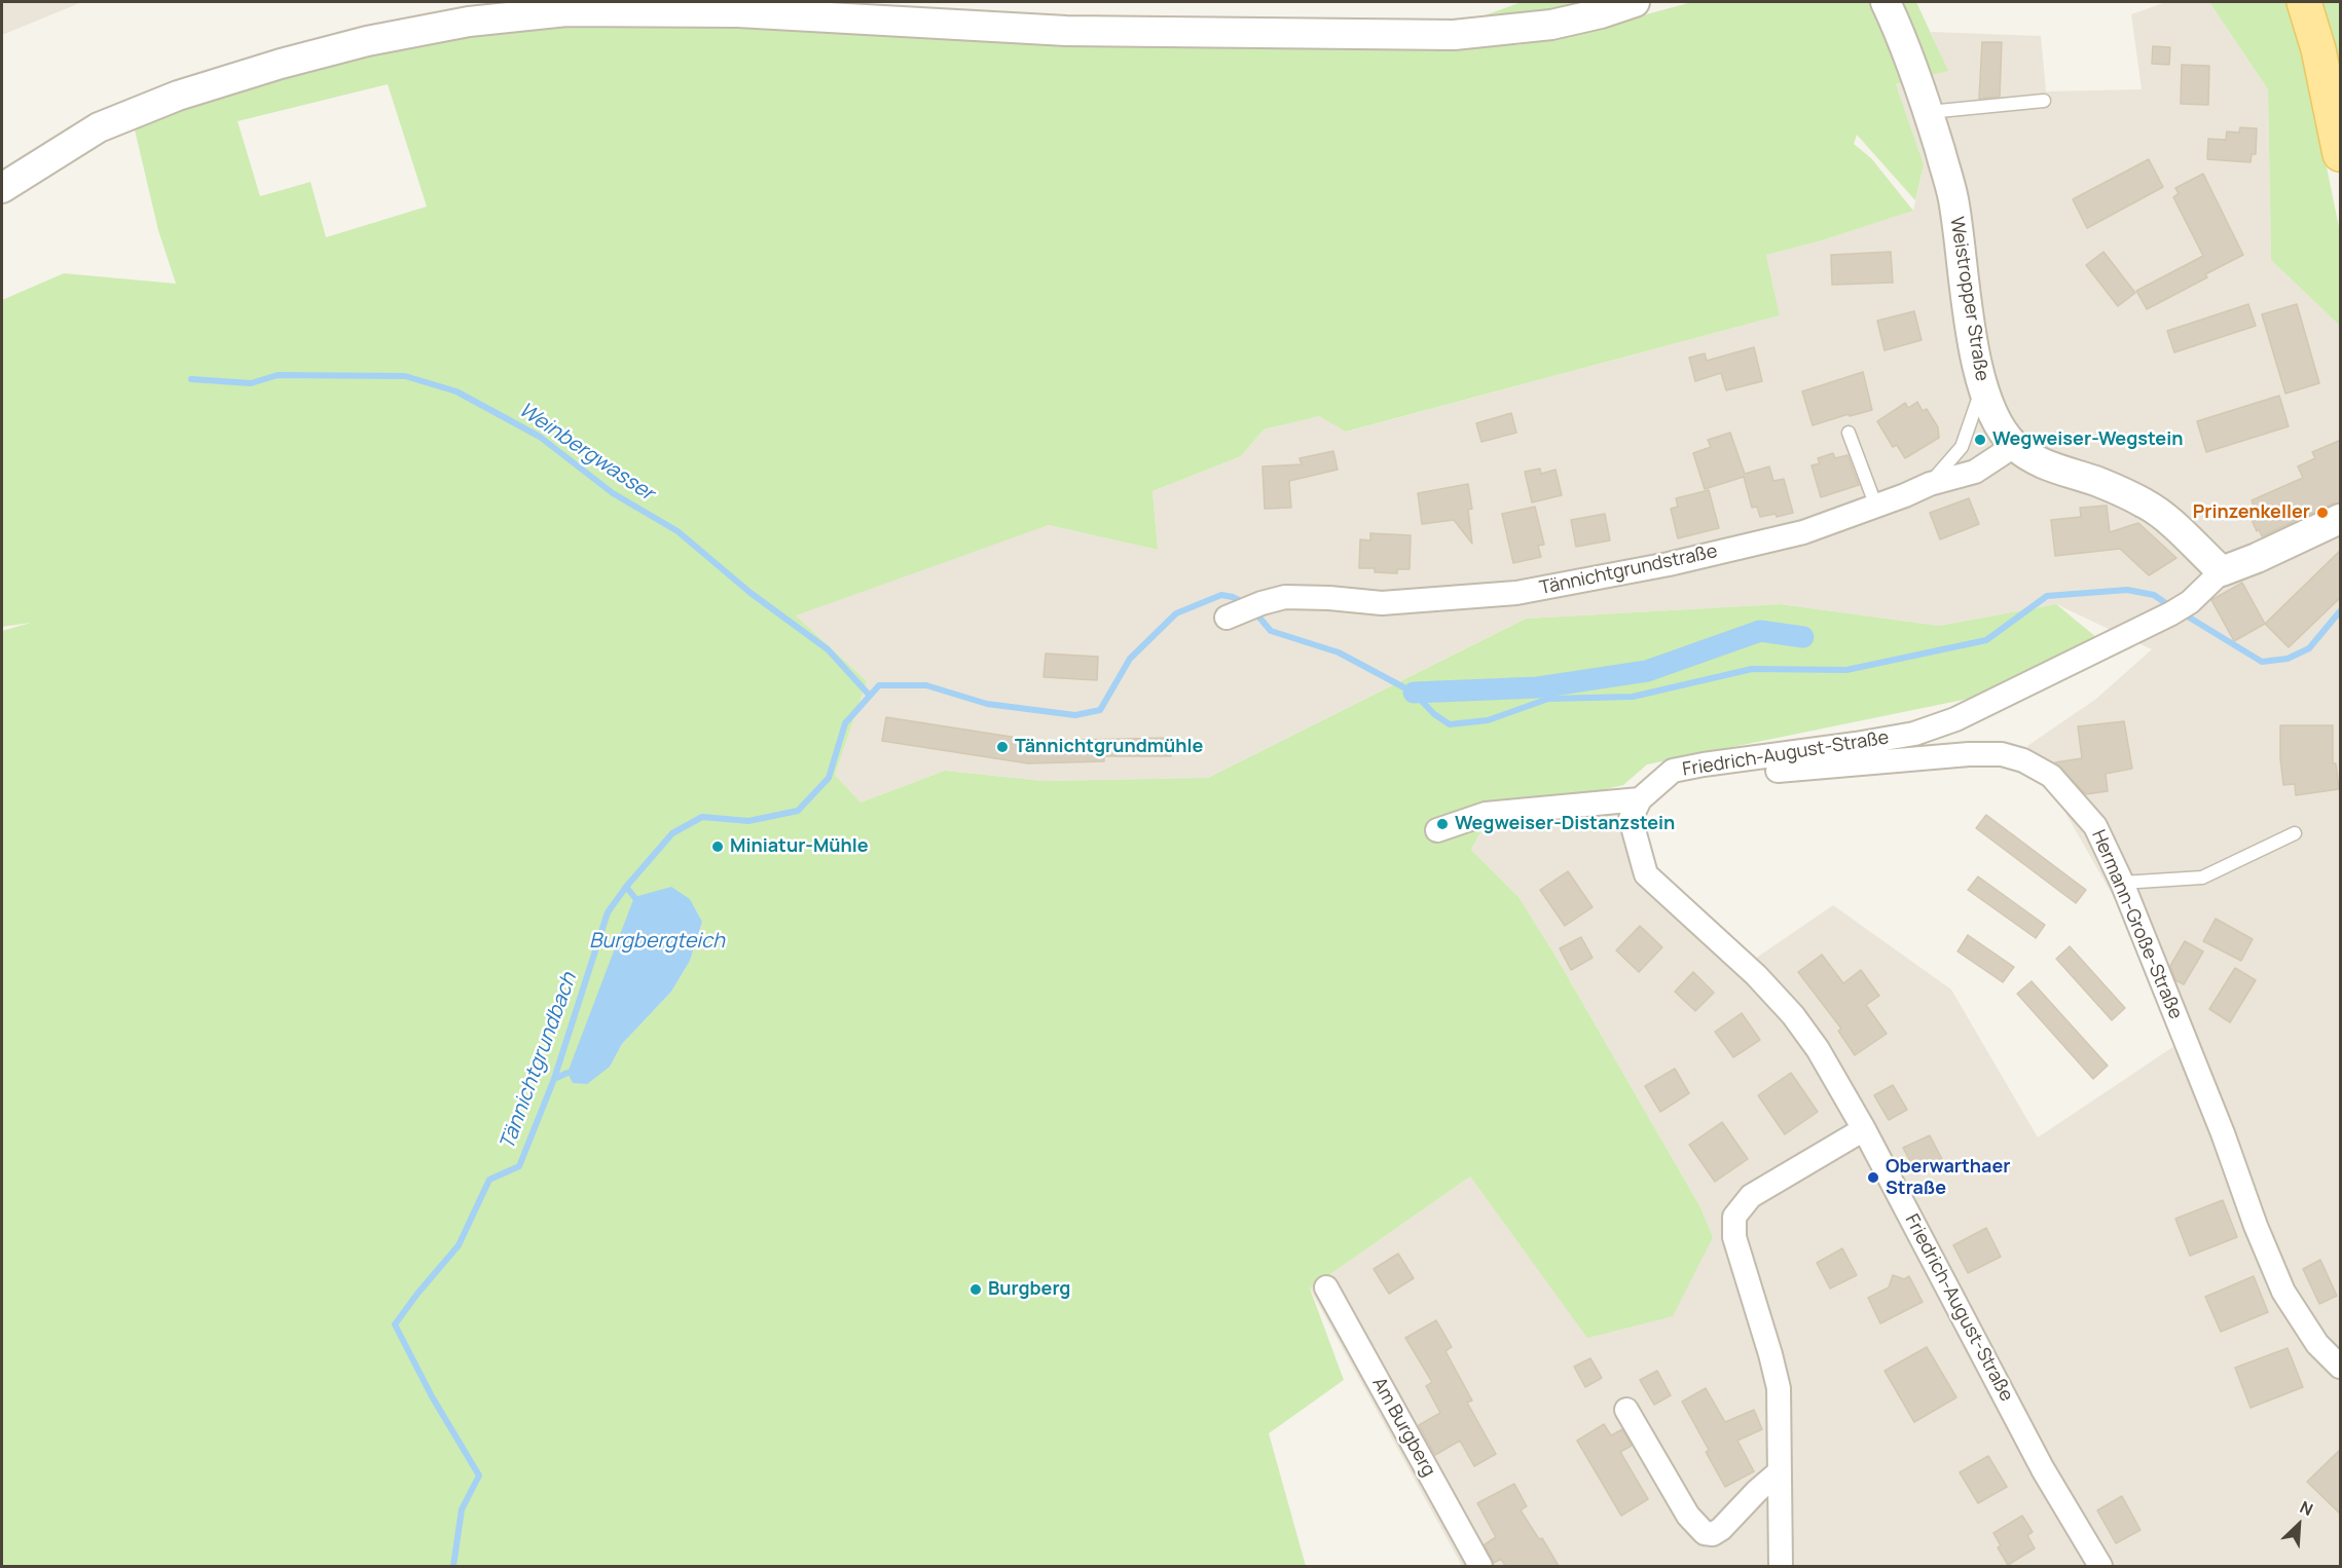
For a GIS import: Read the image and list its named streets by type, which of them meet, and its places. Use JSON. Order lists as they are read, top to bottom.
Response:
{
  "streets": {
    "street": [
      "Weistropper Straße",
      "Tännichtgrundstraße",
      "Friedrich-August-Straße",
      "Hermann-Große-Straße",
      "Am Burgberg"
    ]
  },
  "crossings": [
    ["Weistropper Straße", "Tännichtgrundstraße"],
    ["Weistropper Straße", "Friedrich-August-Straße"],
    ["Friedrich-August-Straße", "Hermann-Große-Straße"]
  ],
  "water": ["Weinbergwasser", "Burgbergteich", "Tännichtgrundbach"],
  "places": [
    "Wegweiser-Wegstein",
    "Prinzenkeller",
    "Tännichtgrundmühle",
    "Wegweiser-Distanzstein",
    "Miniatur-Mühle",
    "Oberwarthaer Straße",
    "Burgberg"
  ],
  "north": "top right"
}
